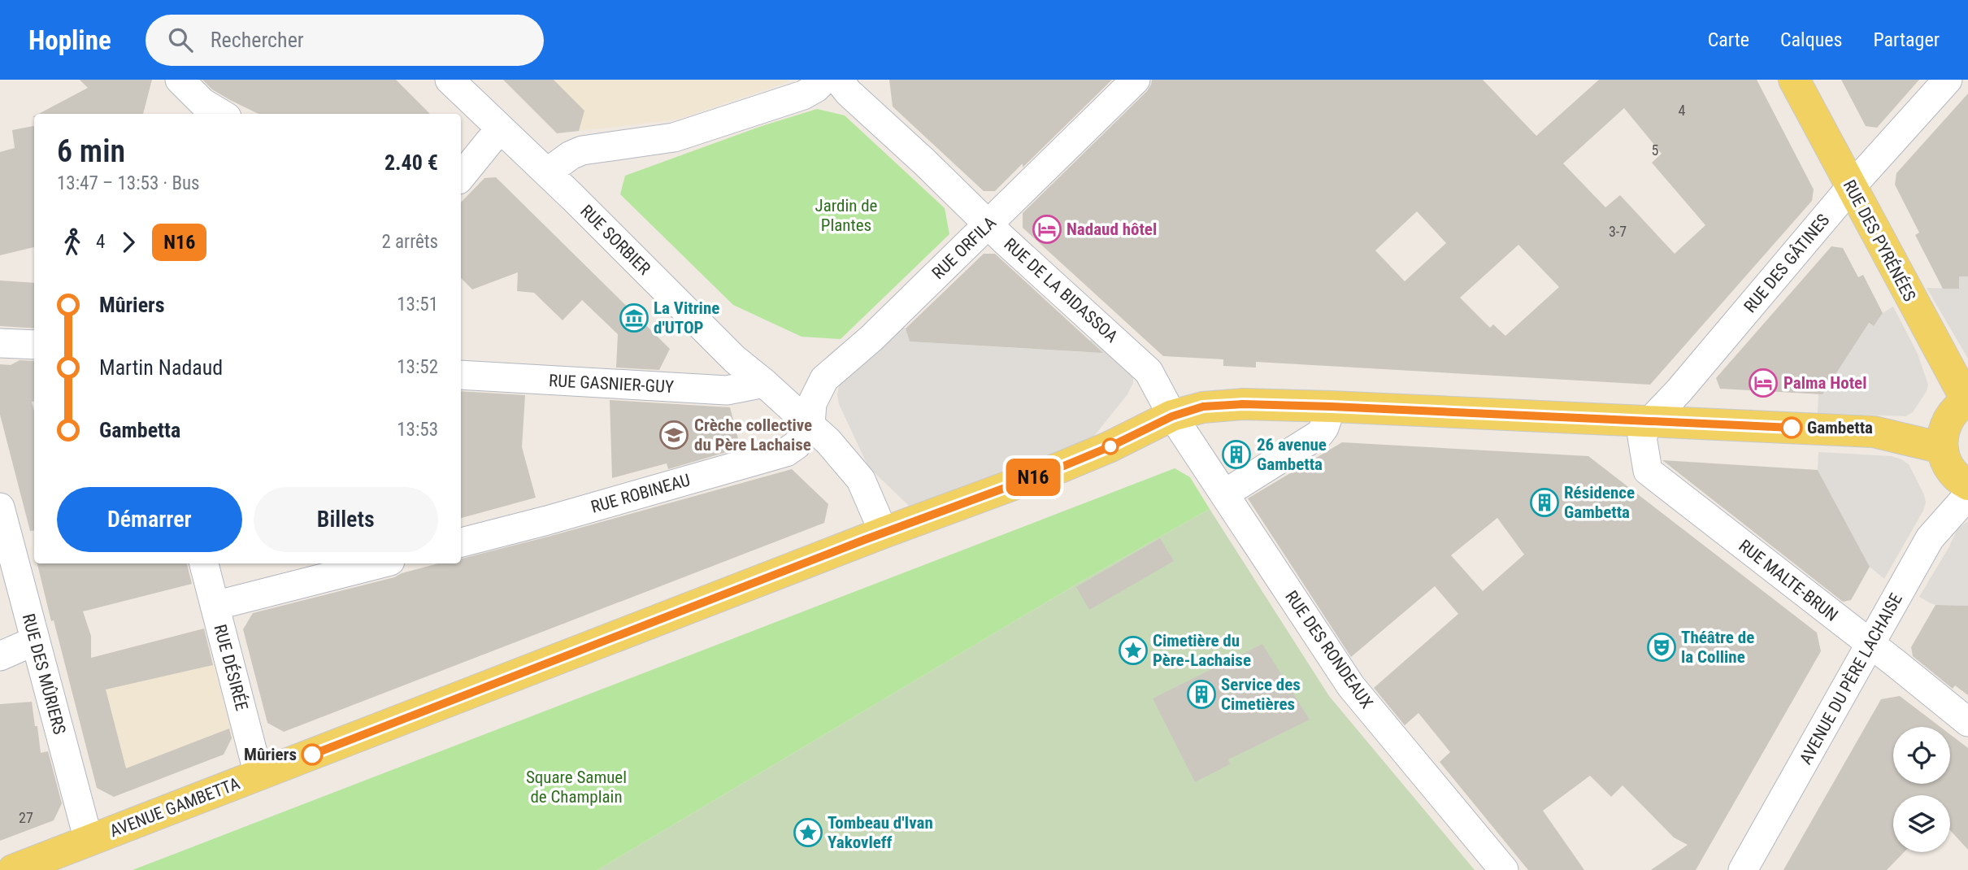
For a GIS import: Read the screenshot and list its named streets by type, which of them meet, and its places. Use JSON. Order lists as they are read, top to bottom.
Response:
{
  "streets": {
    "main road": ["RUE DES PYRÉNÉES", "AVENUE GAMBETTA"],
    "street": [
      "RUE SORBIER",
      "RUE ORFILA",
      "RUE DES GÂTINES",
      "RUE DE LA BIDASSOA",
      "RUE GASNIER-GUY",
      "RUE ROBINEAU",
      "RUE MALTE-BRUN",
      "RUE DES RONDEAUX",
      "RUE DÉSIRÉE",
      "RUE DES MÛRIERS",
      "AVENUE DU PÈRE LACHAISE"
    ]
  },
  "crossings": [
    ["RUE SORBIER", "RUE ORFILA"],
    ["RUE SORBIER", "RUE GASNIER-GUY"],
    ["RUE SORBIER", "RUE ROBINEAU"],
    ["RUE SORBIER", "AVENUE GAMBETTA"],
    ["RUE DES PYRÉNÉES", "RUE DES GÂTINES"],
    ["RUE ORFILA", "RUE DE LA BIDASSOA"],
    ["RUE ORFILA", "RUE ROBINEAU"],
    ["RUE DES GÂTINES", "RUE MALTE-BRUN"],
    ["RUE DES GÂTINES", "AVENUE GAMBETTA"],
    ["RUE DE LA BIDASSOA", "RUE DES RONDEAUX"],
    ["RUE DE LA BIDASSOA", "AVENUE GAMBETTA"],
    ["RUE MALTE-BRUN", "AVENUE DU PÈRE LACHAISE"],
    ["RUE MALTE-BRUN", "AVENUE GAMBETTA"],
    ["RUE DES RONDEAUX", "AVENUE GAMBETTA"],
    ["RUE DÉSIRÉE", "AVENUE GAMBETTA"],
    ["RUE DES MÛRIERS", "AVENUE GAMBETTA"]
  ],
  "parks": ["Jardin de Plantes", "Square Samuel de Champlain"],
  "places": {
    "hotel": ["Nadaud hôtel", "Palma Hotel"],
    "museum": ["La Vitrine d'UTOP"],
    "other": ["Gambetta", "Mûriers"],
    "school or university": ["Crèche collective du Père Lachaise"],
    "building": ["26 avenue Gambetta", "Résidence Gambetta", "Service des Cimetières"],
    "theatre": ["Théâtre de la Colline"],
    "place": ["Cimetière du Père-Lachaise", "Tombeau d'Ivan Yakovleff"]
  },
  "lines": ["bus line N16"],
  "house_numbers": [
    "4",
    "5",
    "3-7",
    "27"
  ],
  "page": {
    "header": "Hopline",
    "search": "Rechercher",
    "nav": ["Carte", "Calques", "Partager"],
    "on_map": "N16",
    "heading": ["6 min", "13:47 – 13:53 · Bus", "2.40 €"],
    "legs": ["4", "N16", "2 arrêts"],
    "list": [
      {
        "name": "Mûriers",
        "value": "13:51"
      },
      {
        "name": "Martin Nadaud",
        "value": "13:52"
      },
      {
        "name": "Gambetta",
        "value": "13:53"
      }
    ],
    "buttons": ["Démarrer", "Billets"]
  }
}
